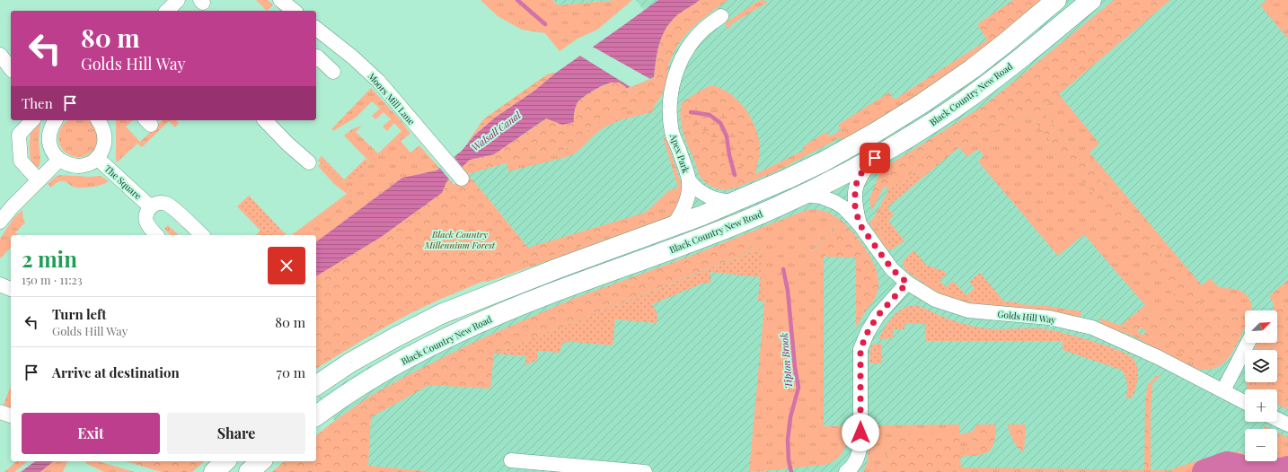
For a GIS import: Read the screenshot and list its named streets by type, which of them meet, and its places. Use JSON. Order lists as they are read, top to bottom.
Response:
{
  "streets": {
    "highway": ["Black Country New Road"],
    "street": [
      "Moors Mill Lane",
      "Apex Park",
      "The Square",
      "Golds Hill Way"
    ]
  },
  "crossings": [
    ["Black Country New Road", "Golds Hill Way"]
  ],
  "water": ["Walsall Canal", "Tipton Brook"],
  "parks": ["Black Country Millennium Forest"],
  "north": "top right",
  "page": {
    "turn": ["80 m", "Golds Hill Way"],
    "then": "Then",
    "heading": ["2 min", "150 m · 11:23"],
    "list": [
      {
        "name": "Turn left",
        "note": "Golds Hill Way",
        "value": "80 m"
      },
      {
        "name": "Arrive at destination",
        "value": "70 m"
      }
    ],
    "map_buttons": ["+", "−"],
    "buttons": ["Exit", "Share"]
  }
}
